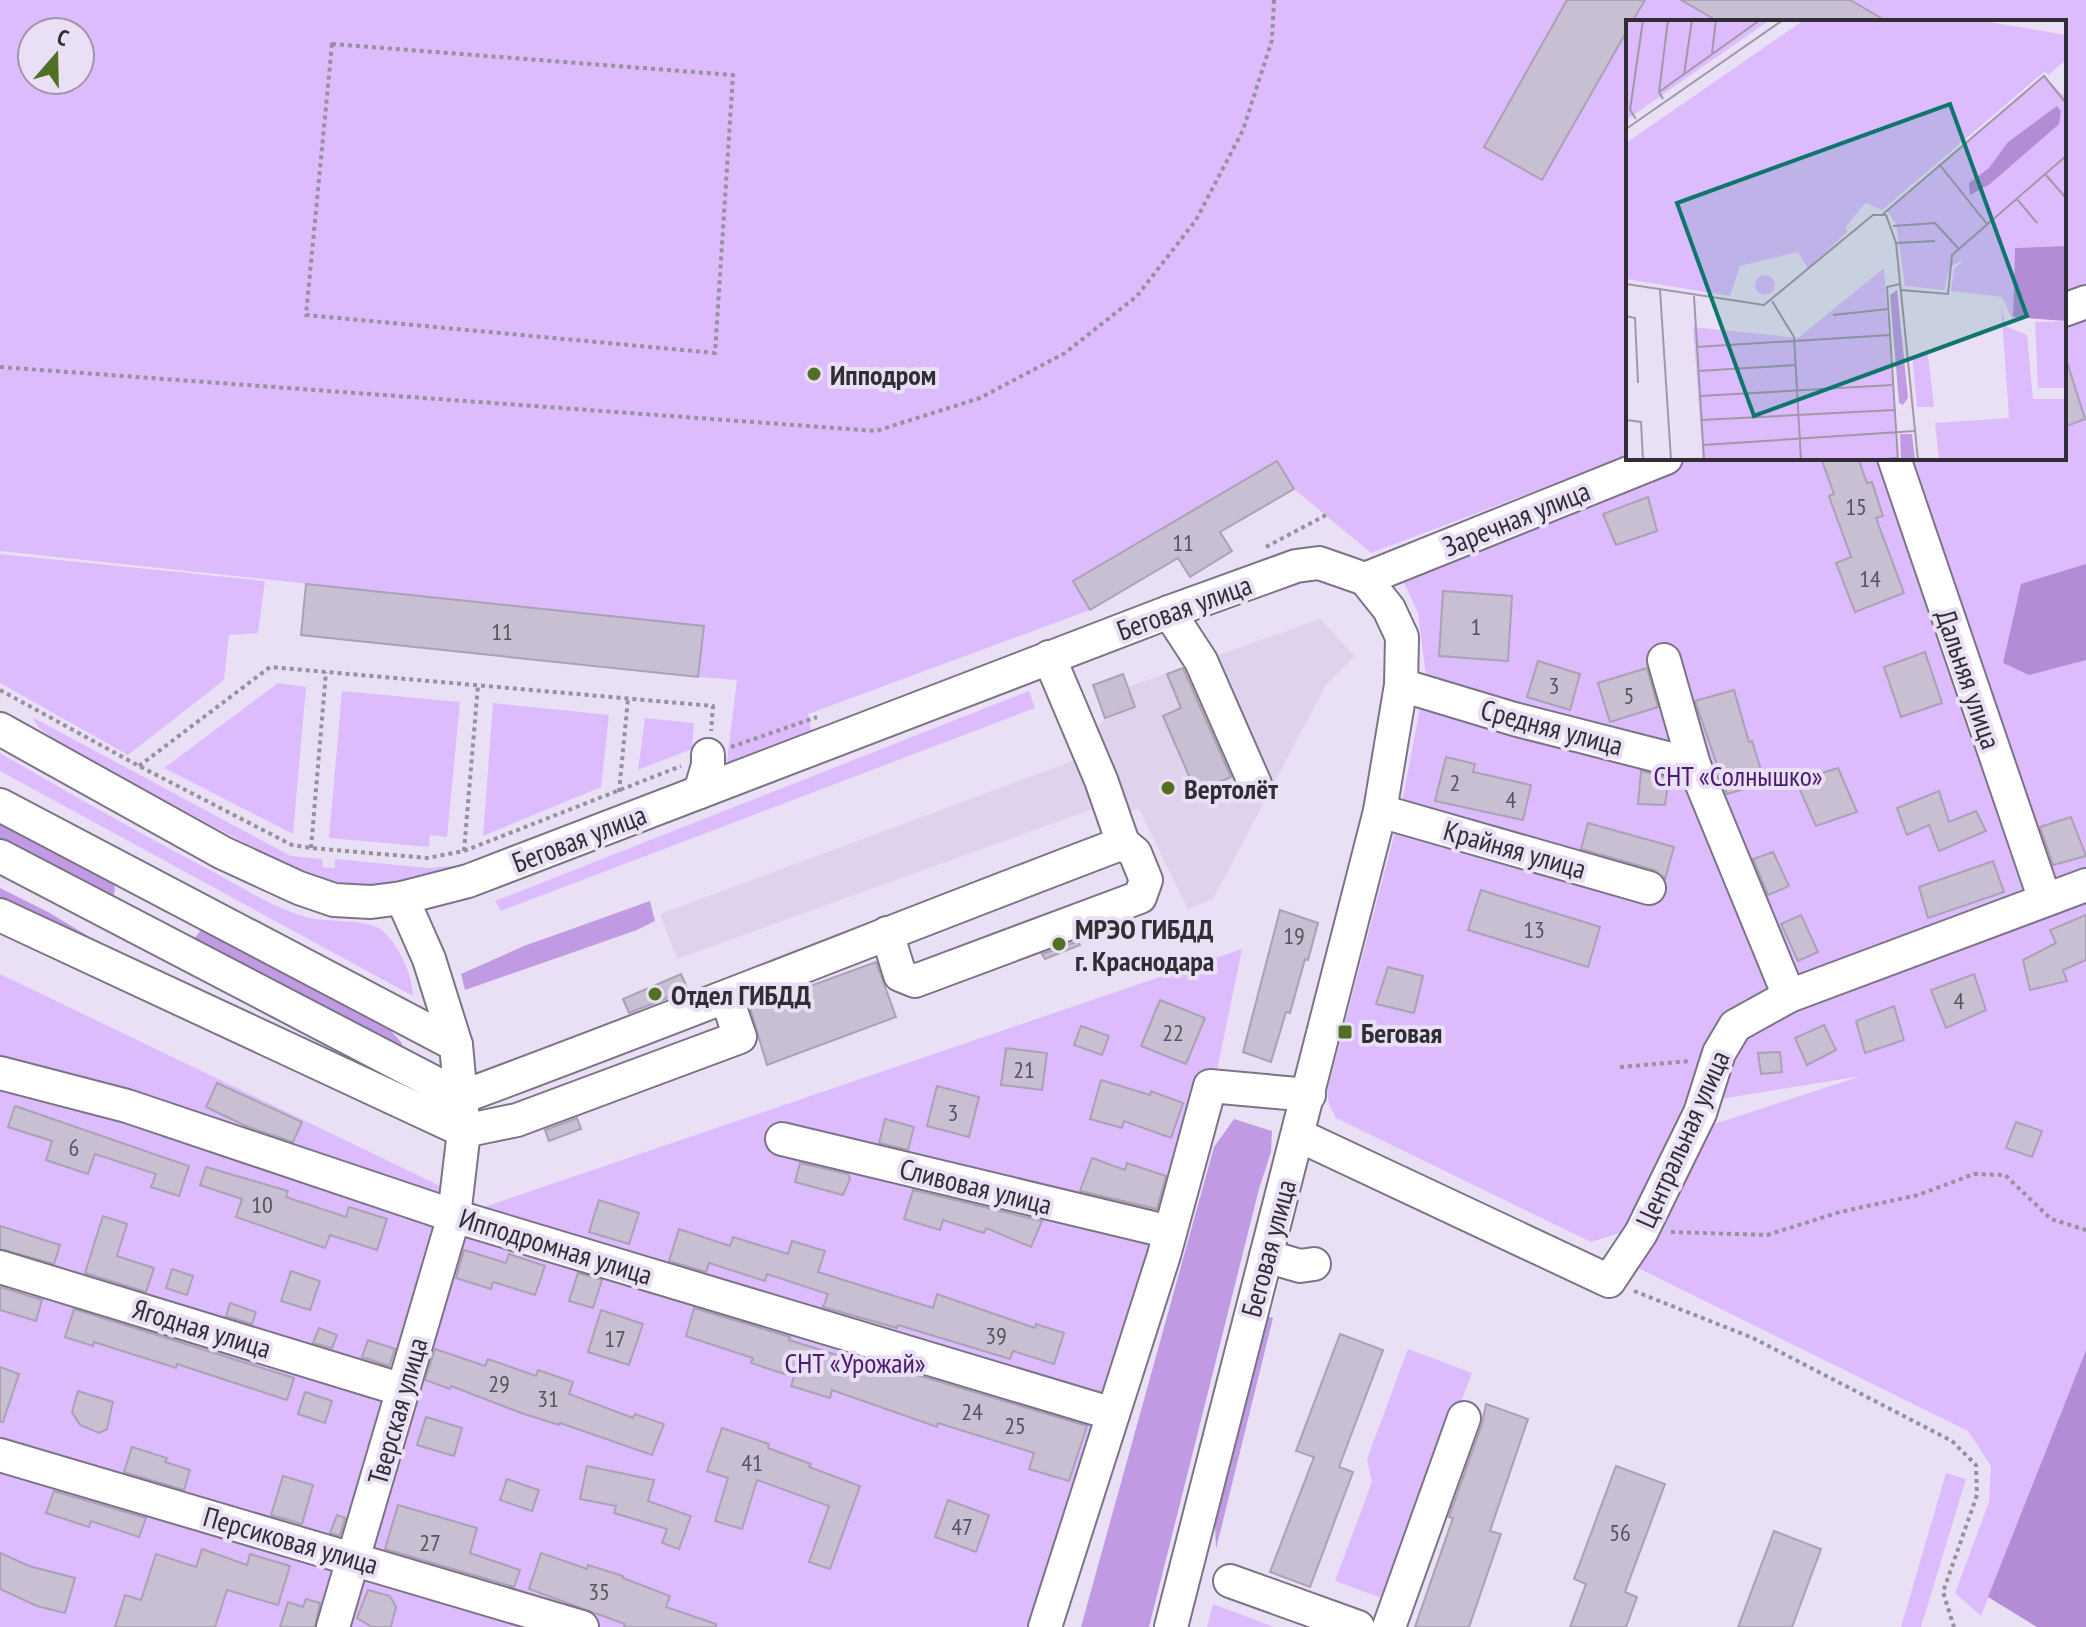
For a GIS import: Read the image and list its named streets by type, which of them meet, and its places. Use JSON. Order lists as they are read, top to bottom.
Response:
{
  "streets": {
    "street": [
      "Заречная улица",
      "Беговая улица",
      "Дальняя улица",
      "Средняя улица",
      "Крайняя улица",
      "Центральная улица",
      "Сливовая улица",
      "Ипподромная улица",
      "Ягодная улица",
      "Тверская улица",
      "Персиковая улица"
    ]
  },
  "crossings": [
    ["Заречная улица", "Беговая улица"],
    ["Беговая улица", "Средняя улица"],
    ["Беговая улица", "Крайняя улица"],
    ["Беговая улица", "Тверская улица"],
    ["Дальняя улица", "Центральная улица"],
    ["Ипподромная улица", "Тверская улица"],
    ["Ягодная улица", "Тверская улица"],
    ["Тверская улица", "Персиковая улица"]
  ],
  "parks": ["СНТ «Солнышко»", "СНТ «Урожай»"],
  "places": {
    "other": [
      "Ипподром",
      "Вертолёт",
      "МРЭО ГИБДД г. Краснодара",
      "Отдел ГИБДД"
    ],
    "transit": ["Беговая"]
  },
  "house_numbers": [
    "15",
    "11",
    "14",
    "1",
    "11",
    "3",
    "5",
    "2",
    "4",
    "13",
    "19",
    "4",
    "22",
    "21",
    "3",
    "6",
    "10",
    "39",
    "17",
    "29",
    "31",
    "24",
    "25",
    "41",
    "47",
    "56",
    "27",
    "35"
  ],
  "north": "top"
}
